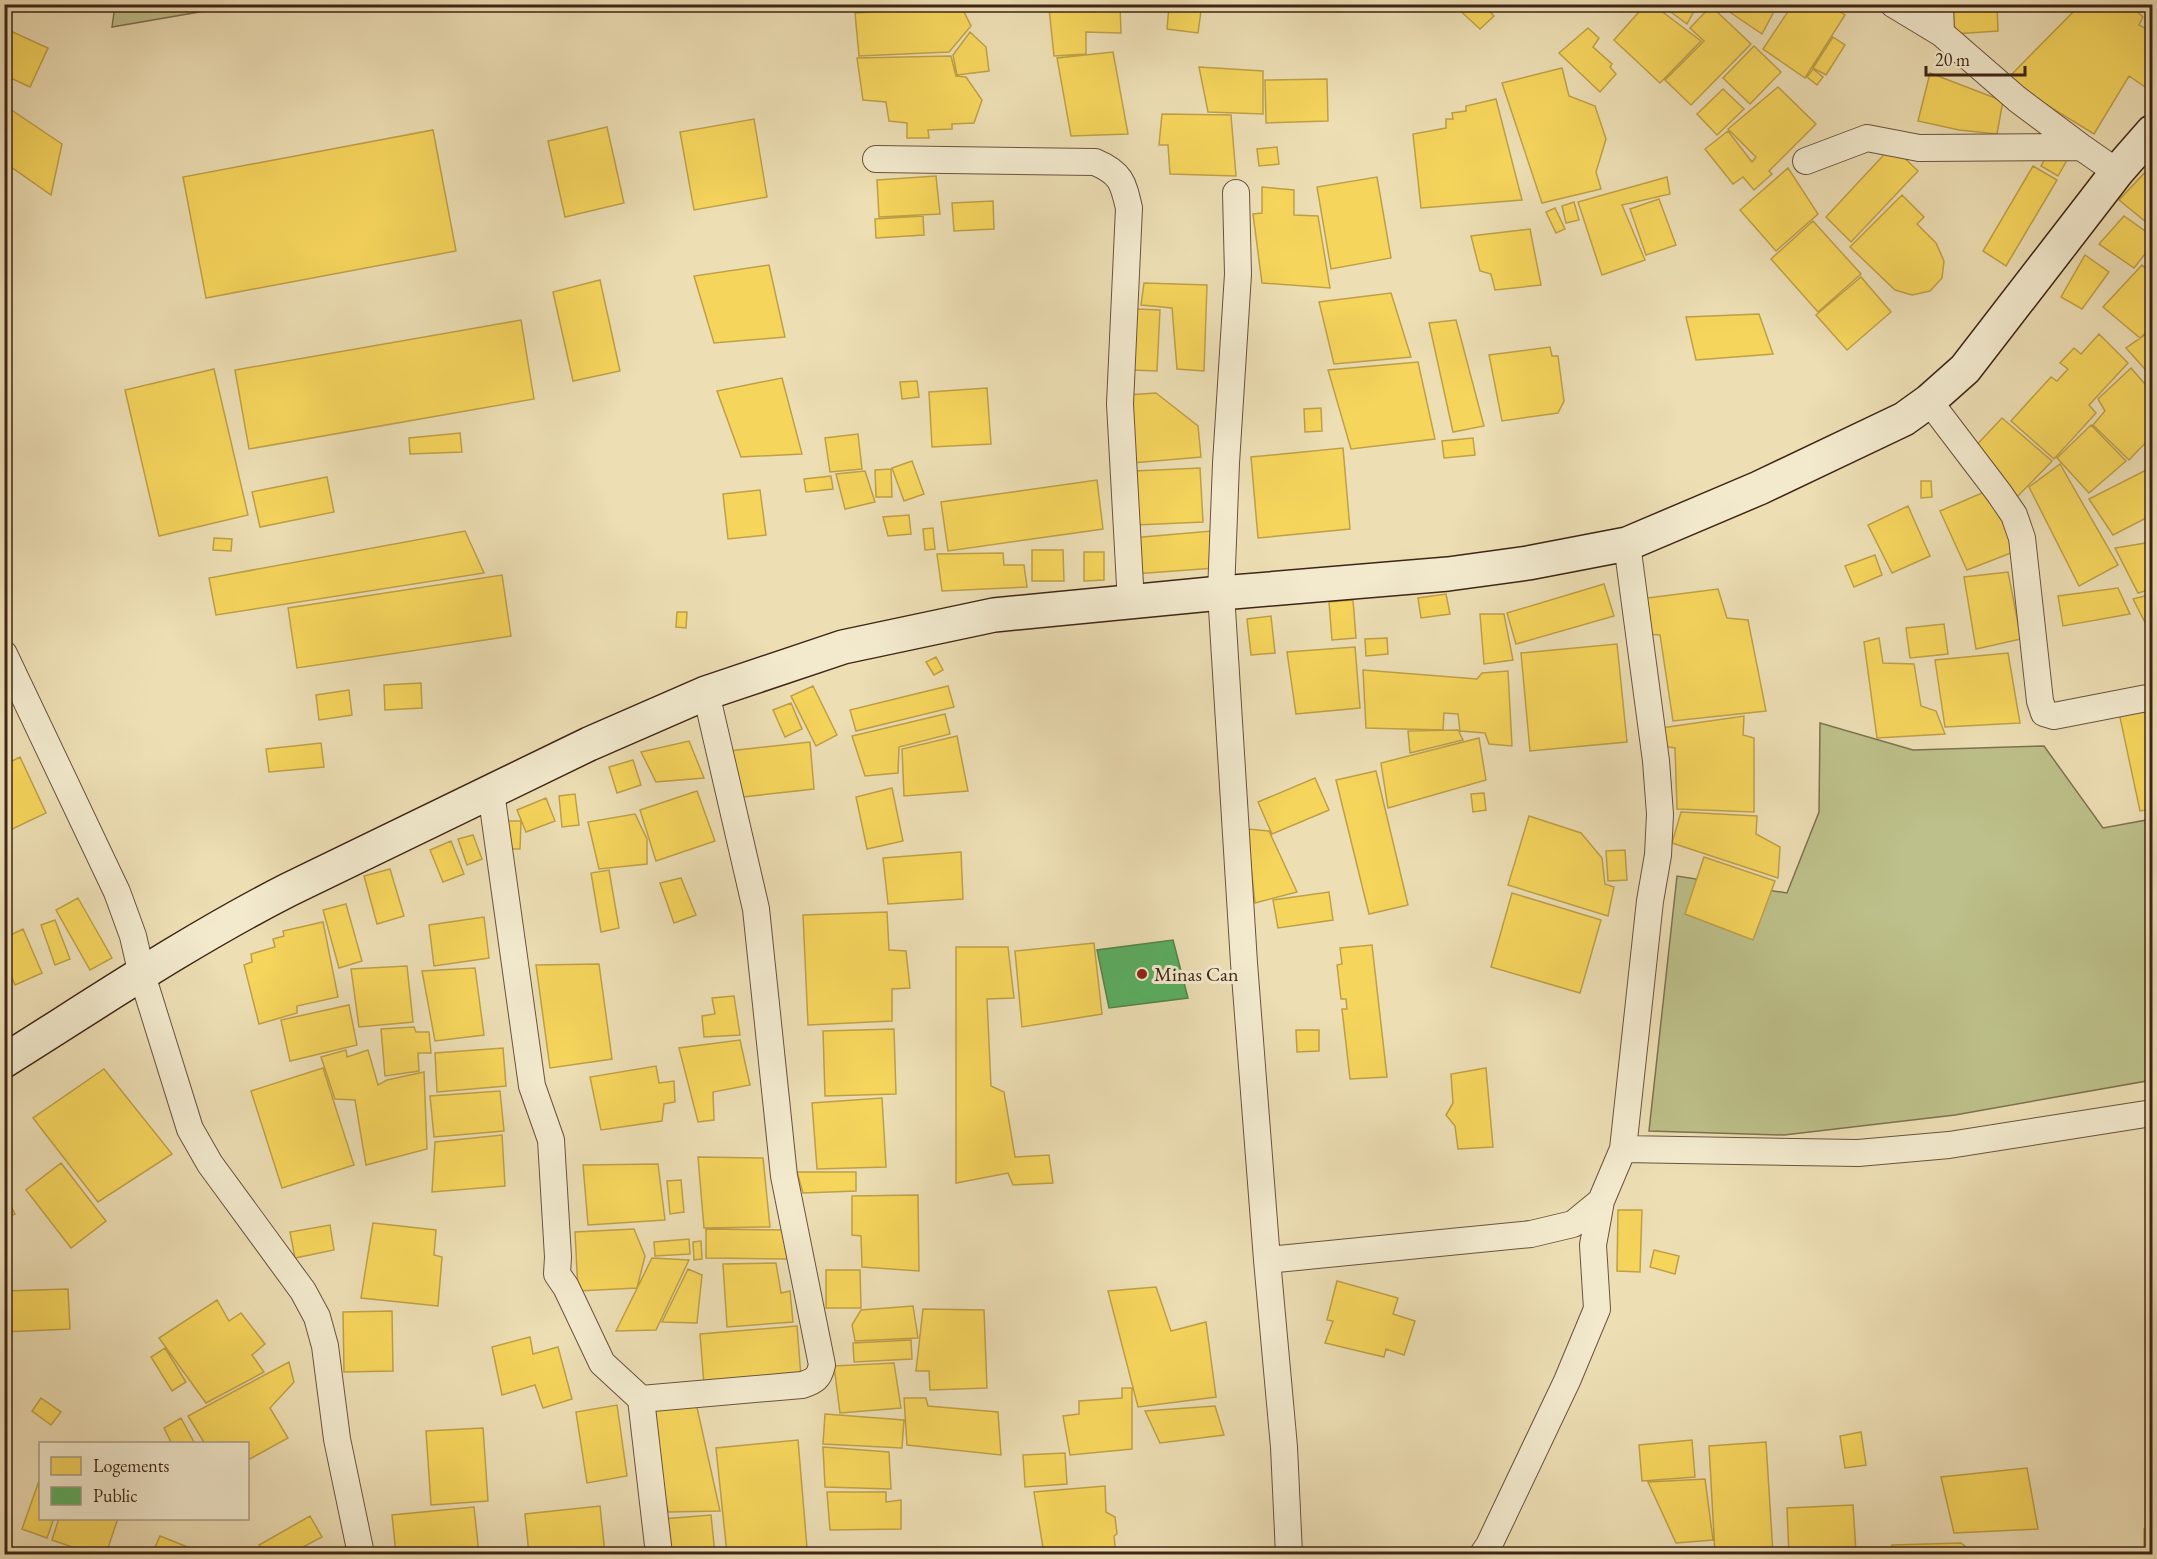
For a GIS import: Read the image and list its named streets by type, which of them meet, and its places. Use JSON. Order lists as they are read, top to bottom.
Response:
{
  "places": ["Minas Can"],
  "legend": ["Logements", "Public"],
  "scale_bar": "20 m"
}
